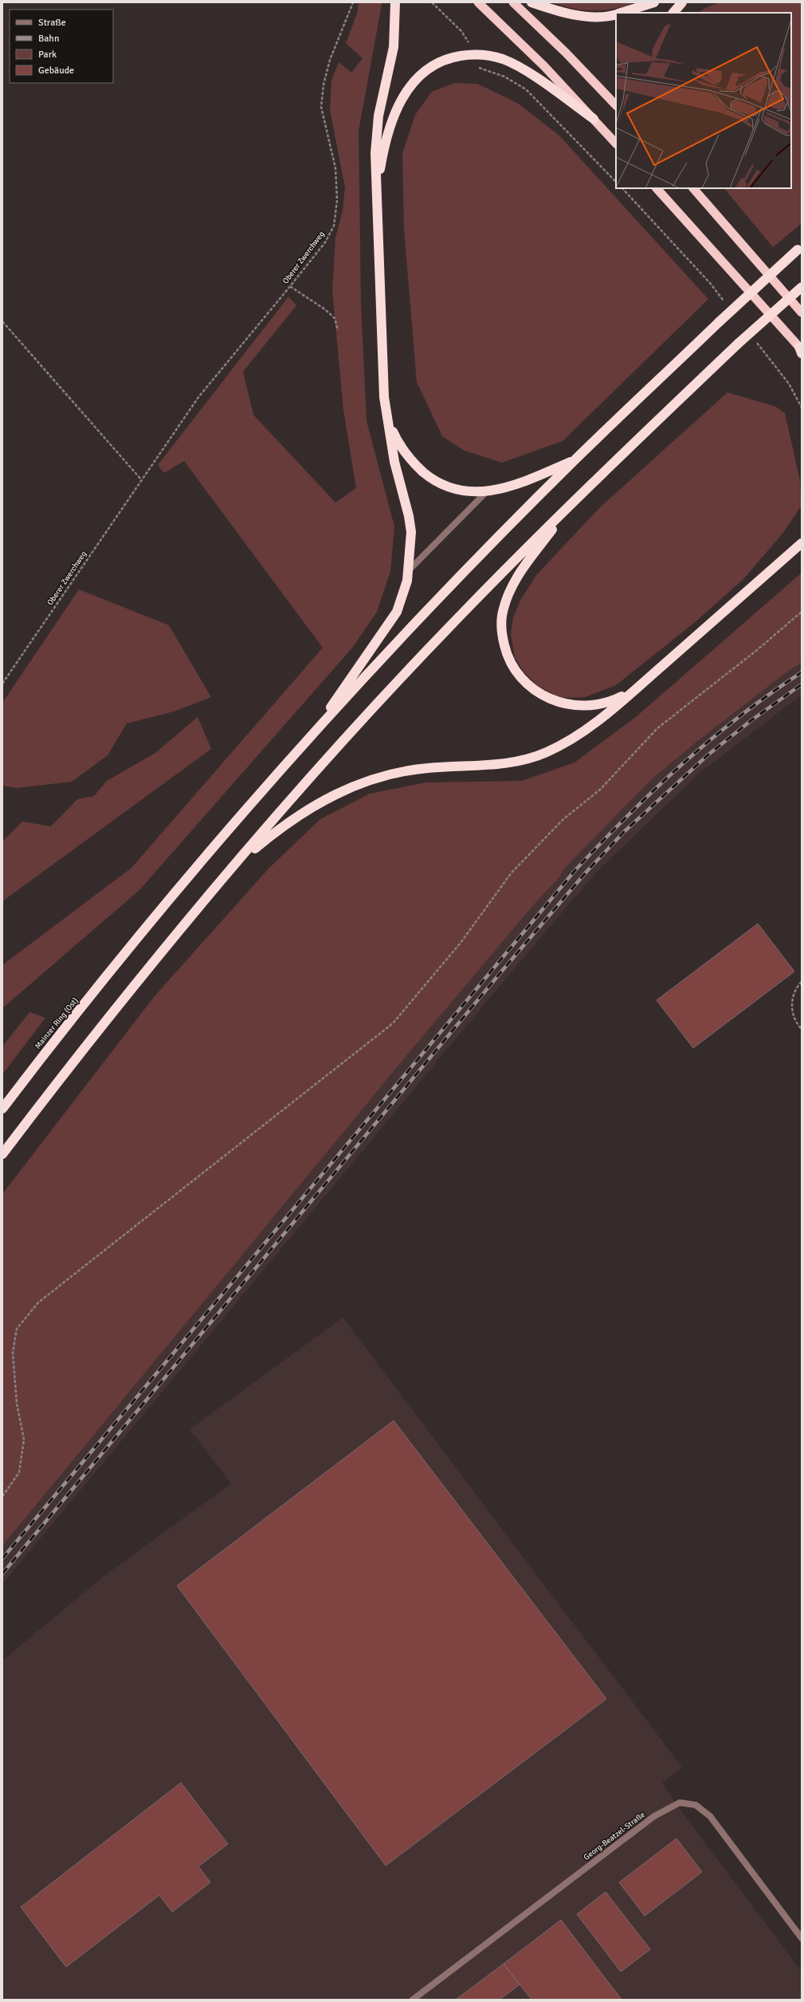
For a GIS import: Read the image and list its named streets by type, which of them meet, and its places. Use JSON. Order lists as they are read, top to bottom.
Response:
{
  "streets": {
    "highway": ["Mainzer Ring (Ost)"],
    "street": ["Georg-Beatzel-Straße"],
    "path": ["Oberer Zwerchweg"]
  },
  "legend": [
    "Straße",
    "Bahn",
    "Park",
    "Gebäude"
  ]
}
